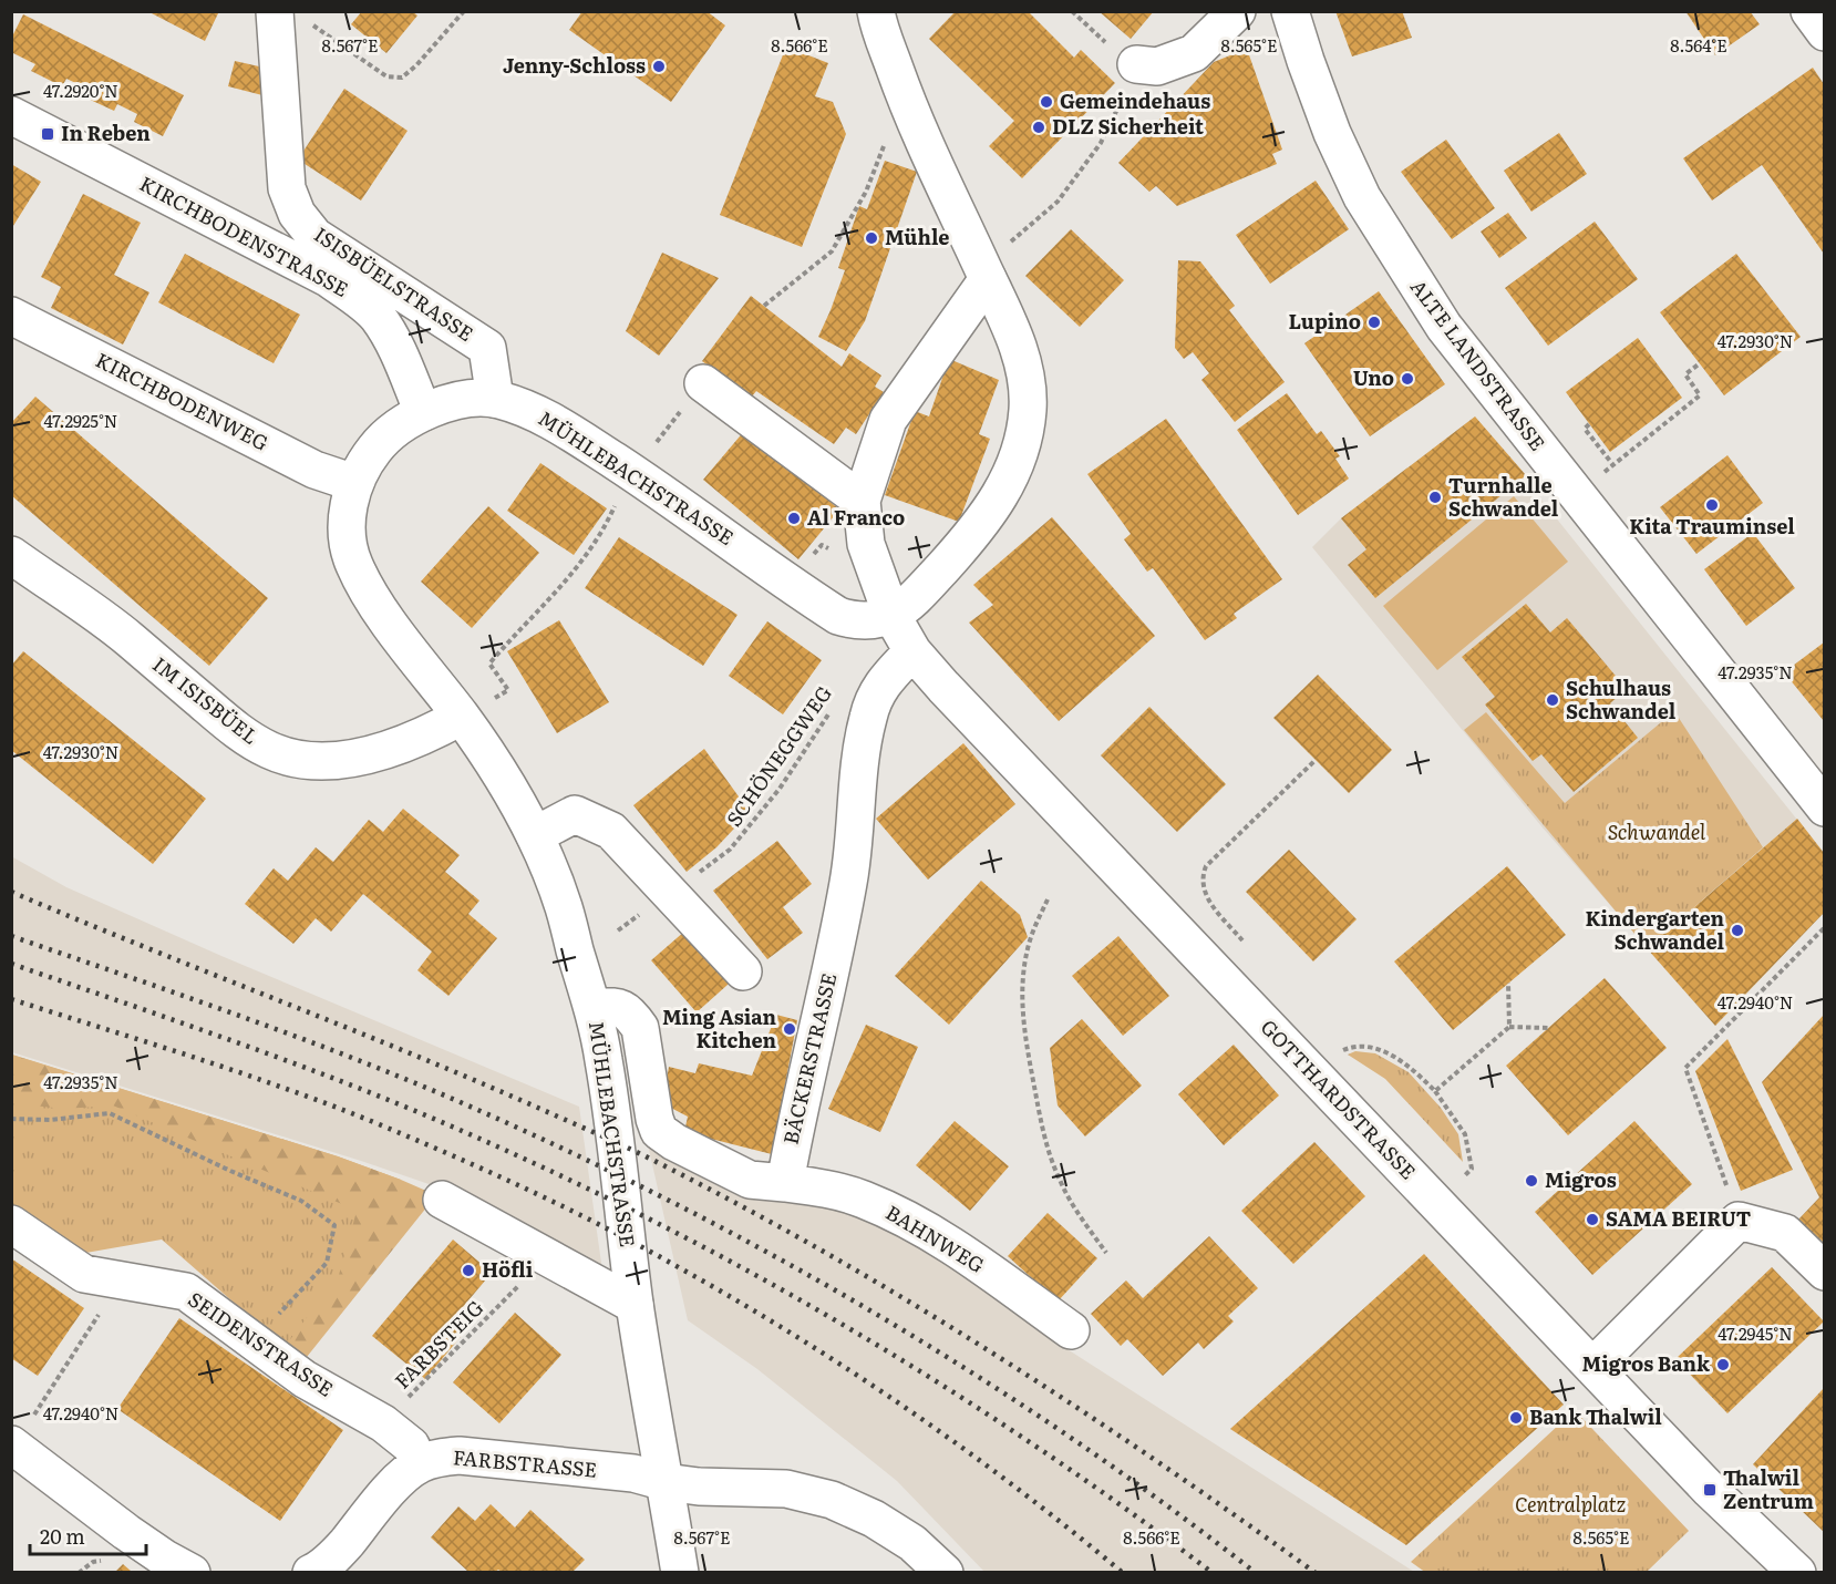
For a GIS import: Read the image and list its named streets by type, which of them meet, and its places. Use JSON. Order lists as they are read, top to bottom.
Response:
{
  "streets": {
    "street": [
      "KIRCHBODENSTRASSE",
      "ISISBÜELSTRASSE",
      "ALTE LANDSTRASSE",
      "KIRCHBODENWEG",
      "MÜHLEBACHSTRASSE",
      "IM ISISBÜEL",
      "BÄCKERSTRASSE",
      "GOTTHARDSTRASSE",
      "BAHNWEG",
      "SEIDENSTRASSE",
      "FARBSTRASSE"
    ],
    "path": ["SCHÖNEGGWEG", "FARBSTEIG"]
  },
  "crossings": [
    ["KIRCHBODENSTRASSE", "MÜHLEBACHSTRASSE"],
    ["ISISBÜELSTRASSE", "MÜHLEBACHSTRASSE"],
    ["KIRCHBODENWEG", "MÜHLEBACHSTRASSE"],
    ["MÜHLEBACHSTRASSE", "IM ISISBÜEL"],
    ["MÜHLEBACHSTRASSE", "GOTTHARDSTRASSE"],
    ["MÜHLEBACHSTRASSE", "FARBSTRASSE"],
    ["BÄCKERSTRASSE", "GOTTHARDSTRASSE"],
    ["BÄCKERSTRASSE", "BAHNWEG"],
    ["SEIDENSTRASSE", "FARBSTEIG"],
    ["SEIDENSTRASSE", "FARBSTRASSE"]
  ],
  "parks": ["Schwandel", "Centralplatz"],
  "places": {
    "other": [
      "Jenny-Schloss",
      "Gemeindehaus",
      "DLZ Sicherheit",
      "Mühle",
      "Lupino",
      "Uno",
      "Turnhalle Schwandel",
      "Kita Trauminsel",
      "Al Franco",
      "Schulhaus Schwandel",
      "Kindergarten Schwandel",
      "Ming Asian Kitchen",
      "Migros",
      "SAMA BEIRUT",
      "Höfli",
      "Migros Bank",
      "Bank Thalwil"
    ],
    "transit": ["In Reben", "Thalwil Zentrum"]
  },
  "scale_bar": "20 m",
  "coordinates": [
    "8.567°E",
    "8.566°E",
    "8.565°E",
    "8.564°E",
    "47.2920°N",
    "47.2930°N",
    "47.2925°N",
    "47.2935°N",
    "47.2940°N",
    "47.2945°N"
  ]
}
